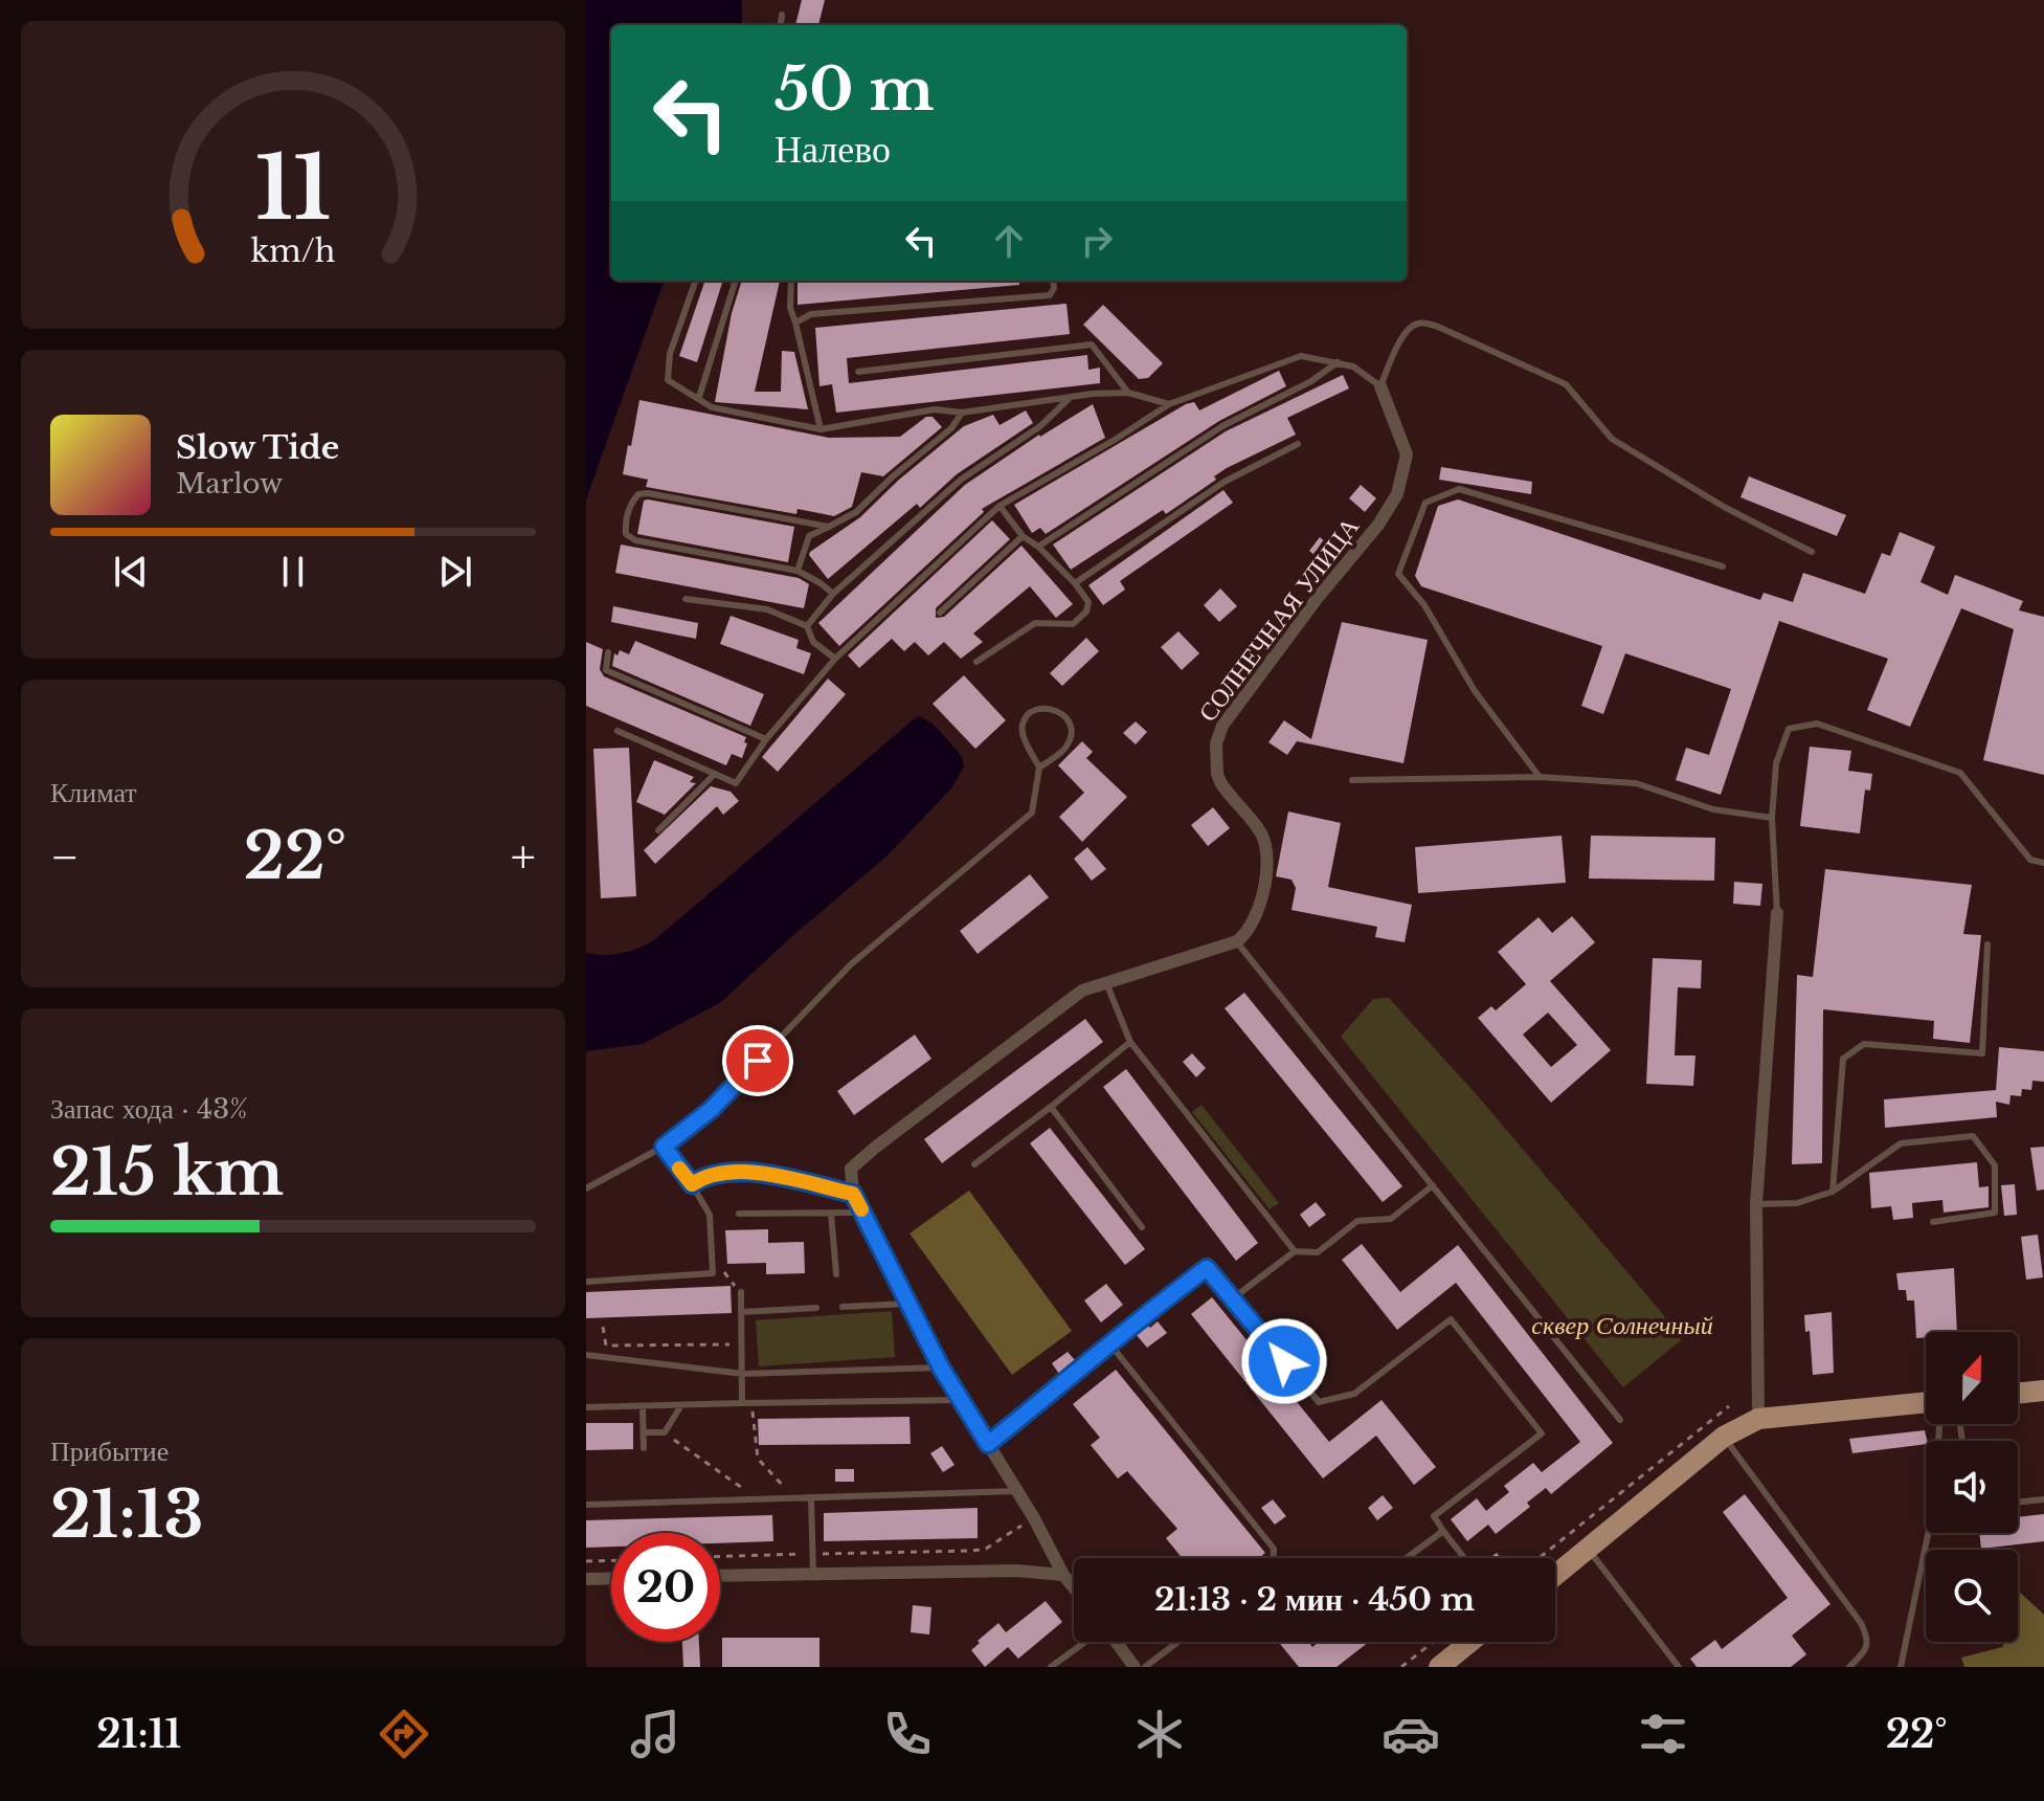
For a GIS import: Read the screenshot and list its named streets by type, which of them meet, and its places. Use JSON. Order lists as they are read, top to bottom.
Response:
{
  "streets": {
    "street": ["СОЛНЕЧНАЯ УЛИЦА"]
  },
  "parks": ["сквер Солнечный"],
  "north": "top",
  "page": {
    "turn": ["50 m", "Налево"],
    "song": ["Slow Tide", "Marlow"],
    "tile": [
      "Климат",
      ["Запас хода · 43%", "215 km"],
      ["Прибытие", "21:13"]
    ],
    "heat": ["−", "22°", "+"],
    "limit": "20",
    "trip": "21:13 · 2 мин · 450 m",
    "tabs": ["21:11", "22°"],
    "gauge": ["11", "km/h"]
  }
}
